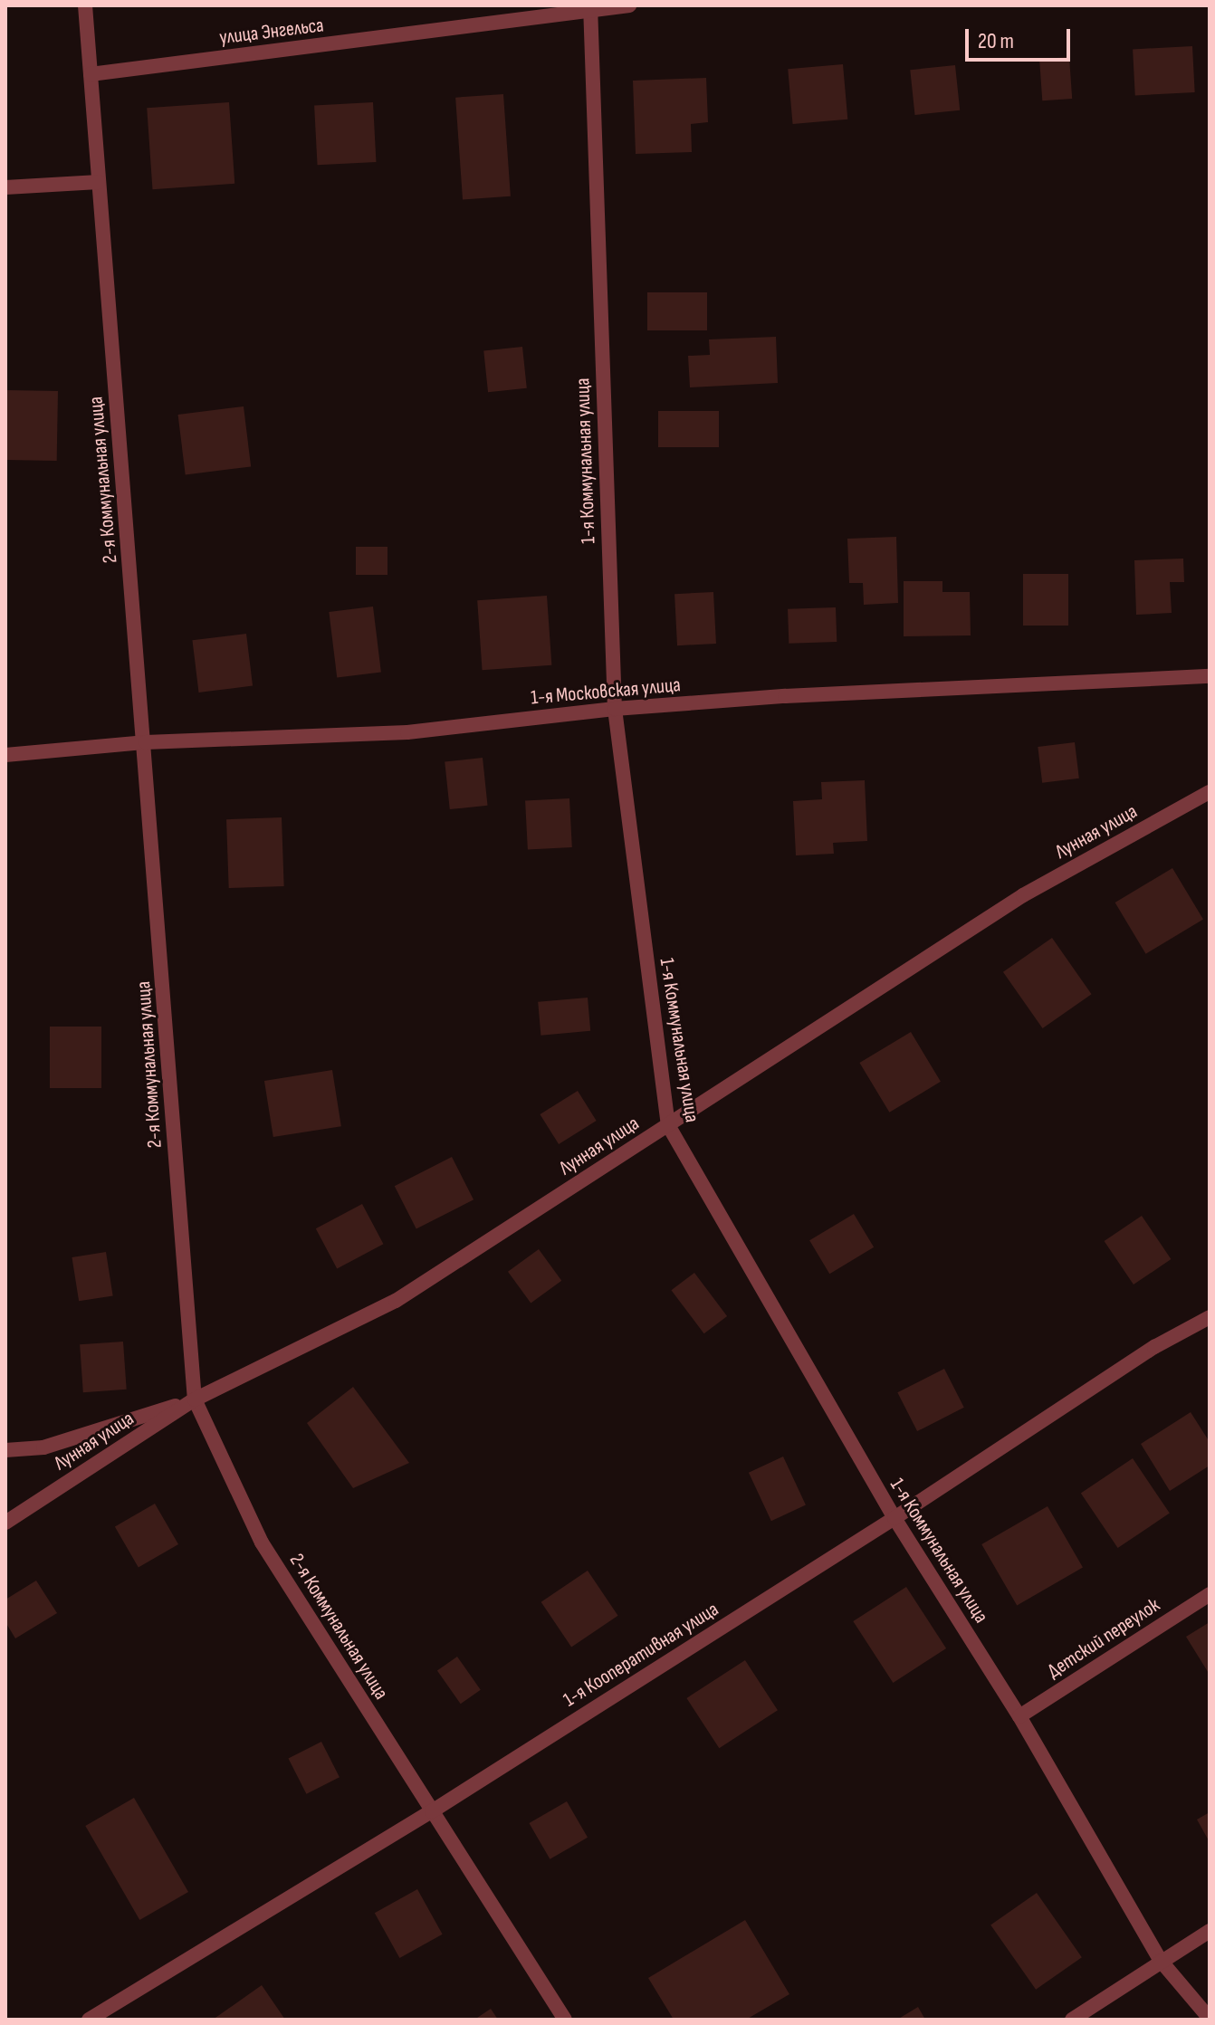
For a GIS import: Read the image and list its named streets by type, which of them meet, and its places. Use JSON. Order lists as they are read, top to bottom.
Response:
{
  "streets": {
    "street": [
      "улица Энгельса",
      "1-я Коммунальная улица",
      "2-я Коммунальная улица",
      "1-я Московская улица",
      "Лунная улица",
      "Детский переулок",
      "1-я Кооперативная улица"
    ]
  },
  "crossings": [
    ["улица Энгельса", "1-я Коммунальная улица"],
    ["улица Энгельса", "2-я Коммунальная улица"],
    ["1-я Коммунальная улица", "1-я Московская улица"],
    ["1-я Коммунальная улица", "Лунная улица"],
    ["1-я Коммунальная улица", "Детский переулок"],
    ["1-я Коммунальная улица", "1-я Кооперативная улица"],
    ["2-я Коммунальная улица", "1-я Московская улица"],
    ["2-я Коммунальная улица", "Лунная улица"],
    ["2-я Коммунальная улица", "1-я Кооперативная улица"]
  ],
  "scale_bar": "20 m"
}
